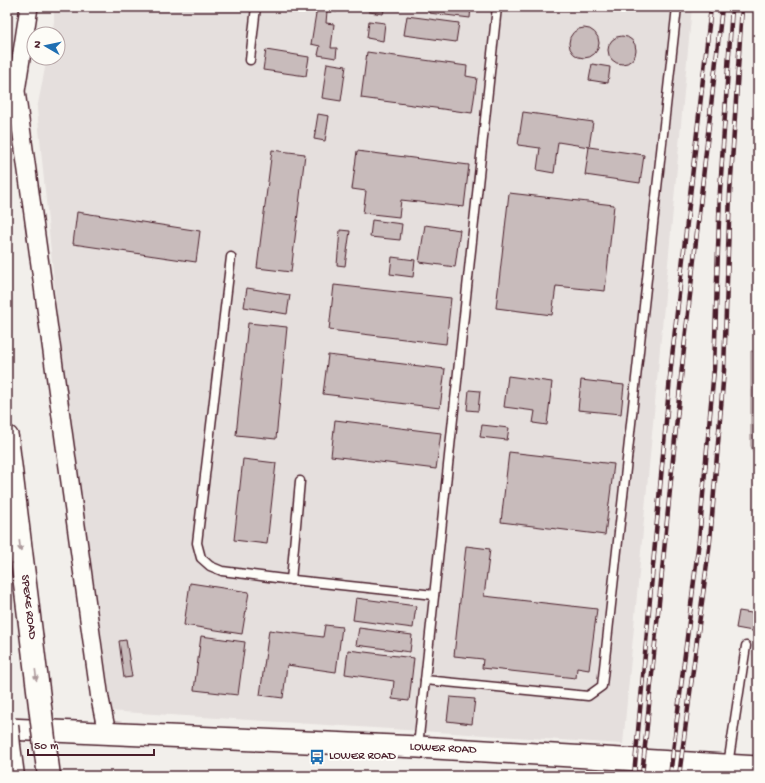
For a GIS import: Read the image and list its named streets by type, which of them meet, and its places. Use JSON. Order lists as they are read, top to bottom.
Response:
{
  "streets": {
    "highway": ["SPEKE ROAD"],
    "street": ["LOWER ROAD"]
  },
  "one_way": ["SPEKE ROAD"],
  "places": {
    "bus stop": ["LOWER ROAD"]
  },
  "scale_bar": "50 m",
  "north": "left"
}
